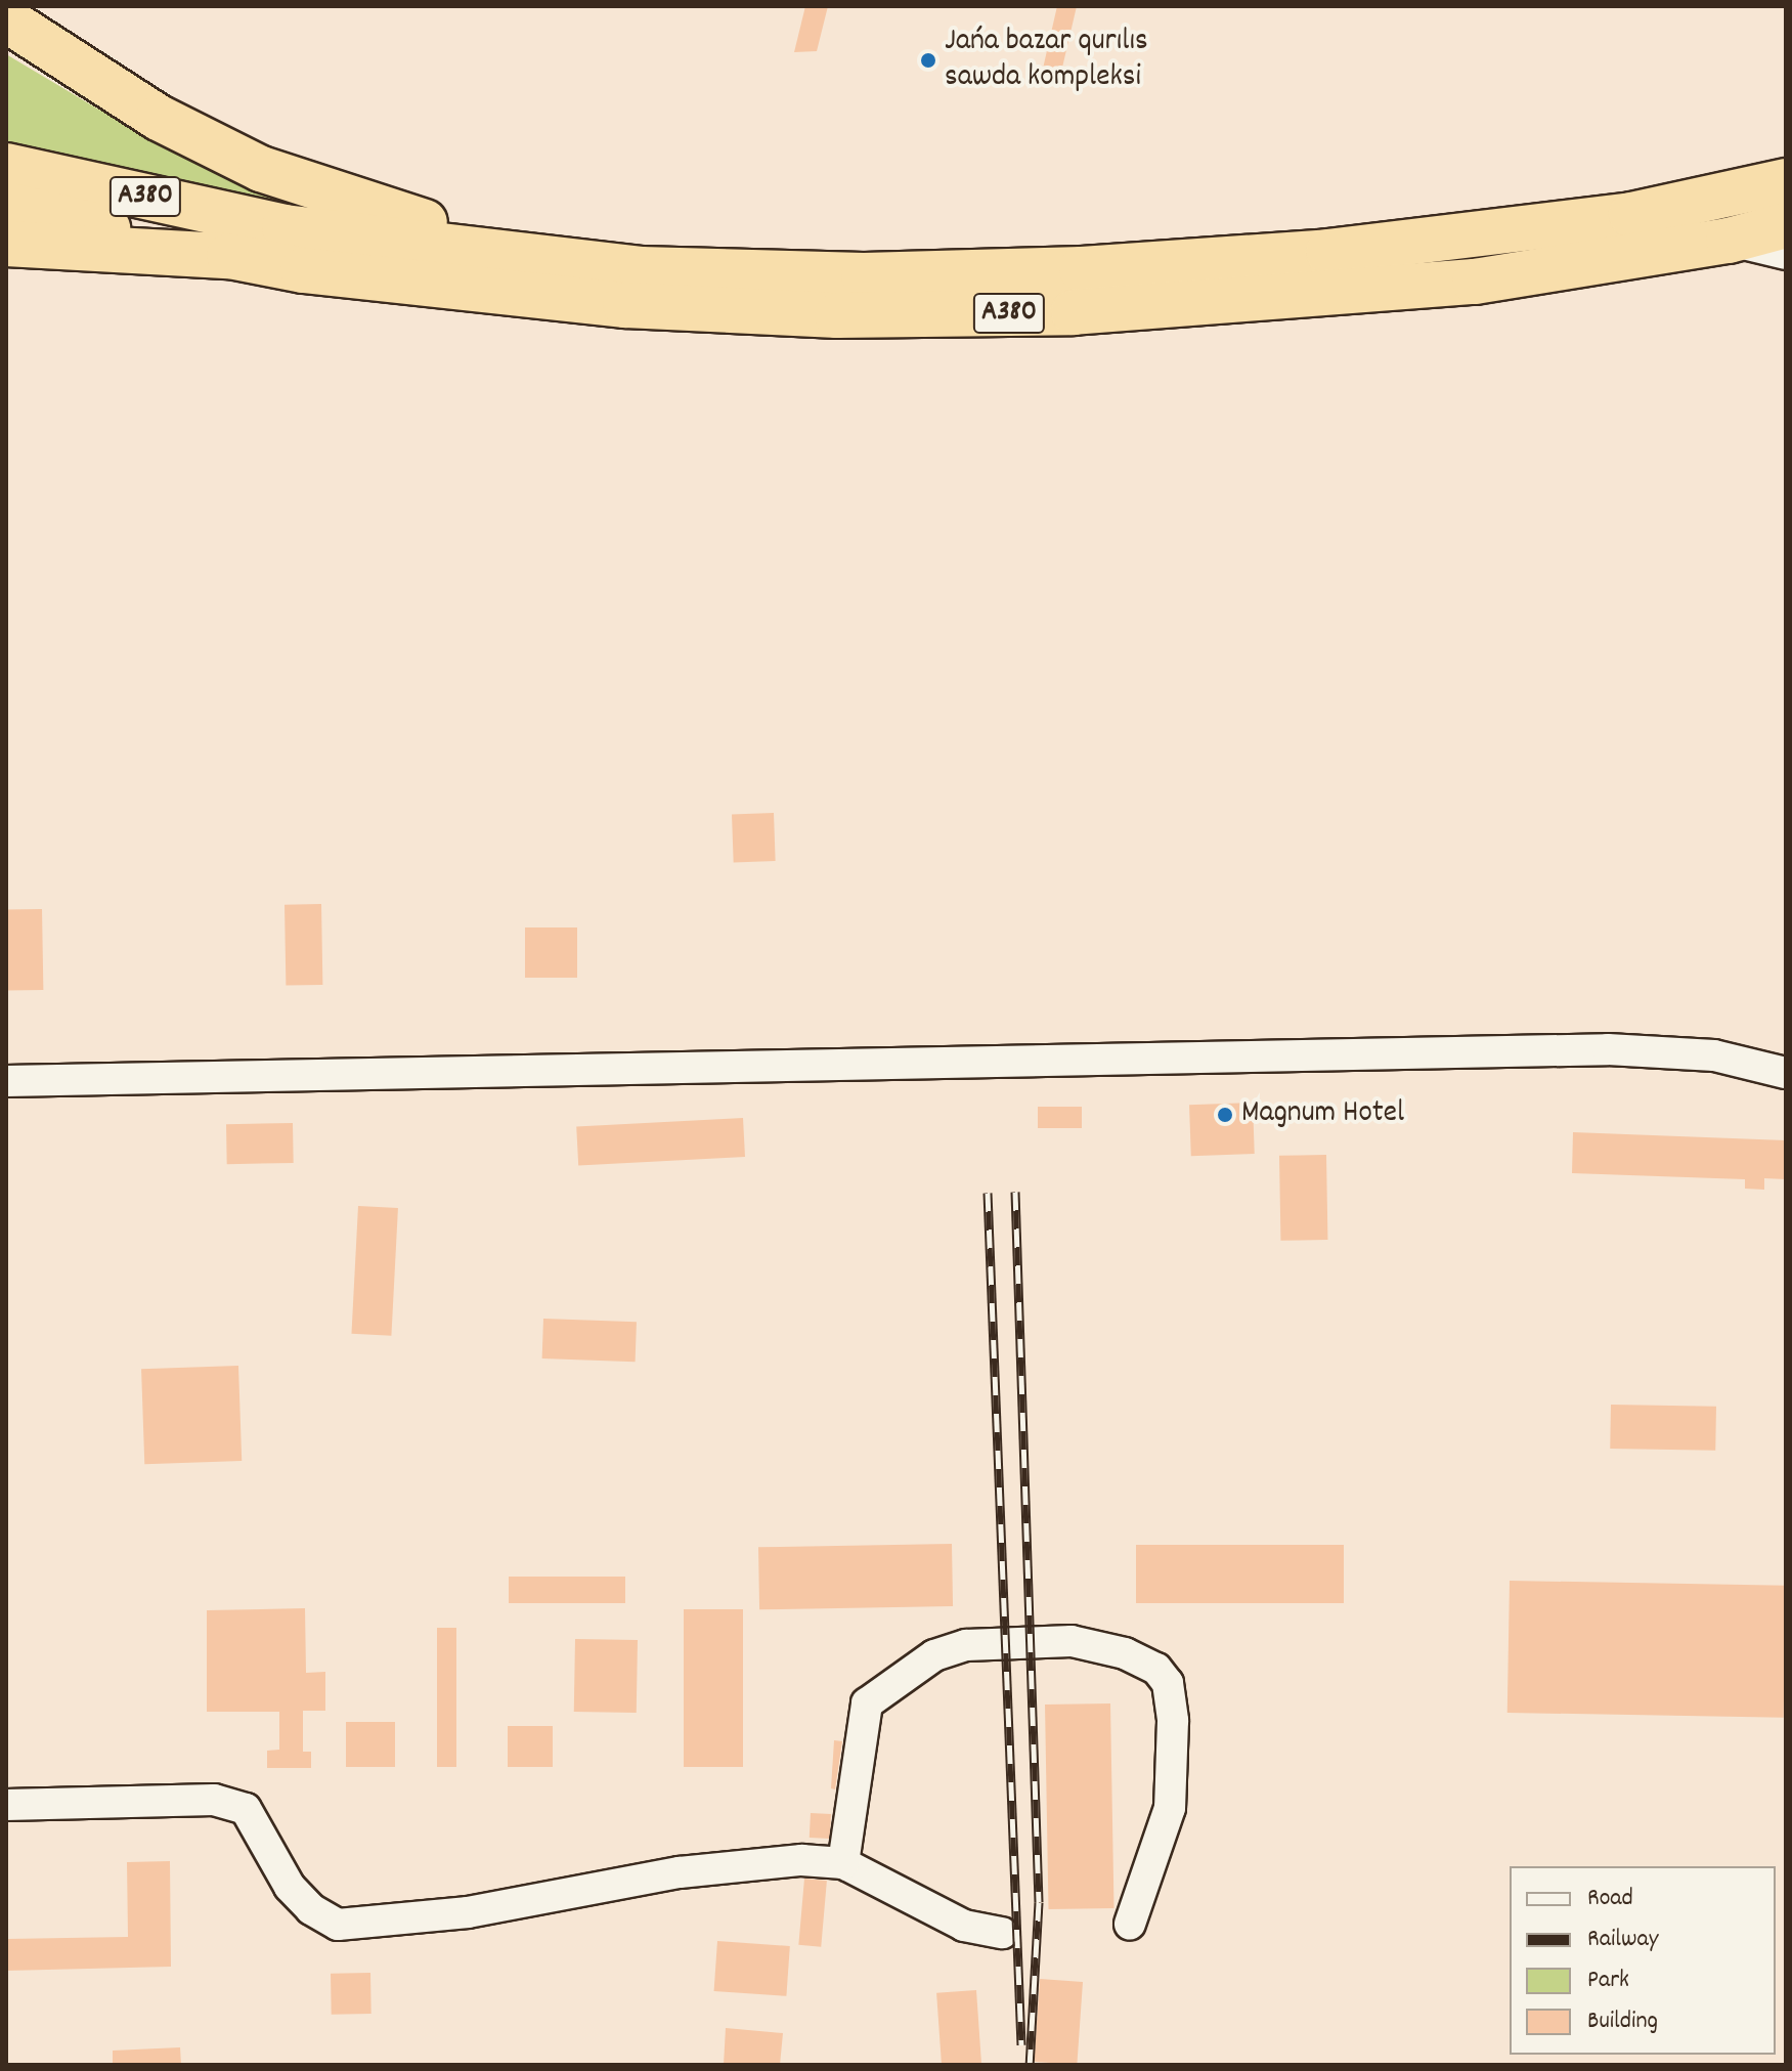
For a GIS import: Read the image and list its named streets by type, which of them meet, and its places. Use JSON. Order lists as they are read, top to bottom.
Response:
{
  "streets": {
    "highway": ["A380"]
  },
  "places": ["Jańa bazar qurılıs sawda kompleksi", "Magnum Hotel"],
  "legend": [
    "Road",
    "Railway",
    "Park",
    "Building"
  ]
}
